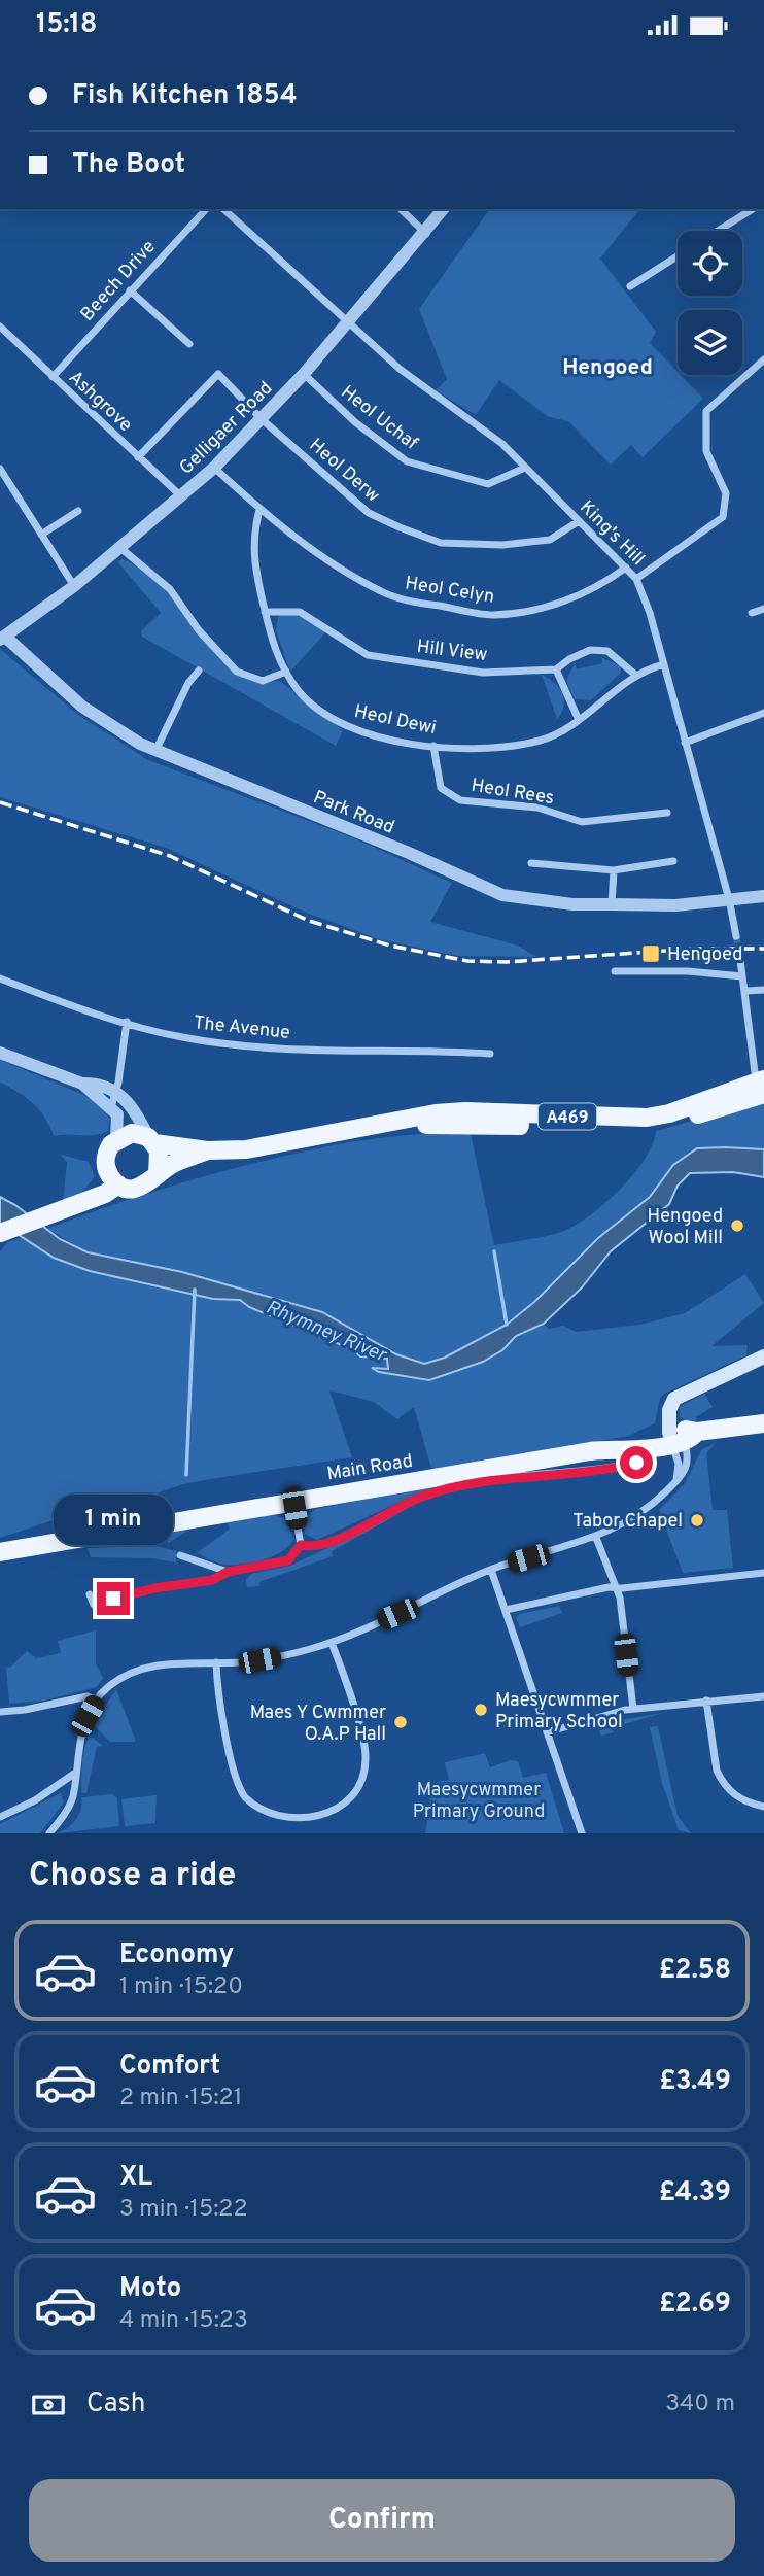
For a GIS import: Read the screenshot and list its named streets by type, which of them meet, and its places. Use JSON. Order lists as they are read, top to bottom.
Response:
{
  "streets": {
    "main road": ["A469", "Main Road"],
    "street": [
      "Beech Drive",
      "Ashgrove",
      "Heol Uchaf",
      "Gelligaer Road",
      "Heol Derw",
      "King's Hill",
      "Heol Celyn",
      "Hill View",
      "Heol Dewi",
      "Heol Rees",
      "Park Road",
      "The Avenue"
    ]
  },
  "crossings": [
    ["Beech Drive", "Ashgrove"],
    ["Ashgrove", "Gelligaer Road"],
    ["Ashgrove", "Heol Derw"],
    ["Heol Uchaf", "Gelligaer Road"],
    ["Heol Uchaf", "King's Hill"],
    ["Gelligaer Road", "Heol Derw"],
    ["Gelligaer Road", "King's Hill"],
    ["Gelligaer Road", "Heol Celyn"],
    ["Gelligaer Road", "Park Road"],
    ["Heol Derw", "King's Hill"],
    ["King's Hill", "Heol Celyn"],
    ["King's Hill", "Heol Dewi"],
    ["King's Hill", "Park Road"],
    ["Heol Celyn", "Heol Dewi"],
    ["Hill View", "Heol Dewi"],
    ["Heol Dewi", "Heol Rees"]
  ],
  "districts": ["Hengoed"],
  "water": ["Rhymney River"],
  "parks": ["Maesycwmmer Primary Ground"],
  "places": {
    "transit": ["Hengoed"],
    "other": [
      "Hengoed Wool Mill",
      "Tabor Chapel",
      "Maesycwmmer Primary School",
      "Maes Y Cwmmer O.A.P Hall"
    ]
  },
  "page": {
    "status": "15:18",
    "banner": ["Fish Kitchen 1854", "The Boot"],
    "bubble": "1 min",
    "heading": "Choose a ride",
    "list": [
      {
        "name": "Economy",
        "note": "1 min · 15:20",
        "value": "£2.58"
      },
      {
        "name": "Comfort",
        "note": "2 min · 15:21",
        "value": "£3.49"
      },
      {
        "name": "XL",
        "note": "3 min · 15:22",
        "value": "£4.39"
      },
      {
        "name": "Moto",
        "note": "4 min · 15:23",
        "value": "£2.69"
      }
    ],
    "pay": ["Cash", "340 m"],
    "buttons": "Confirm"
  }
}
